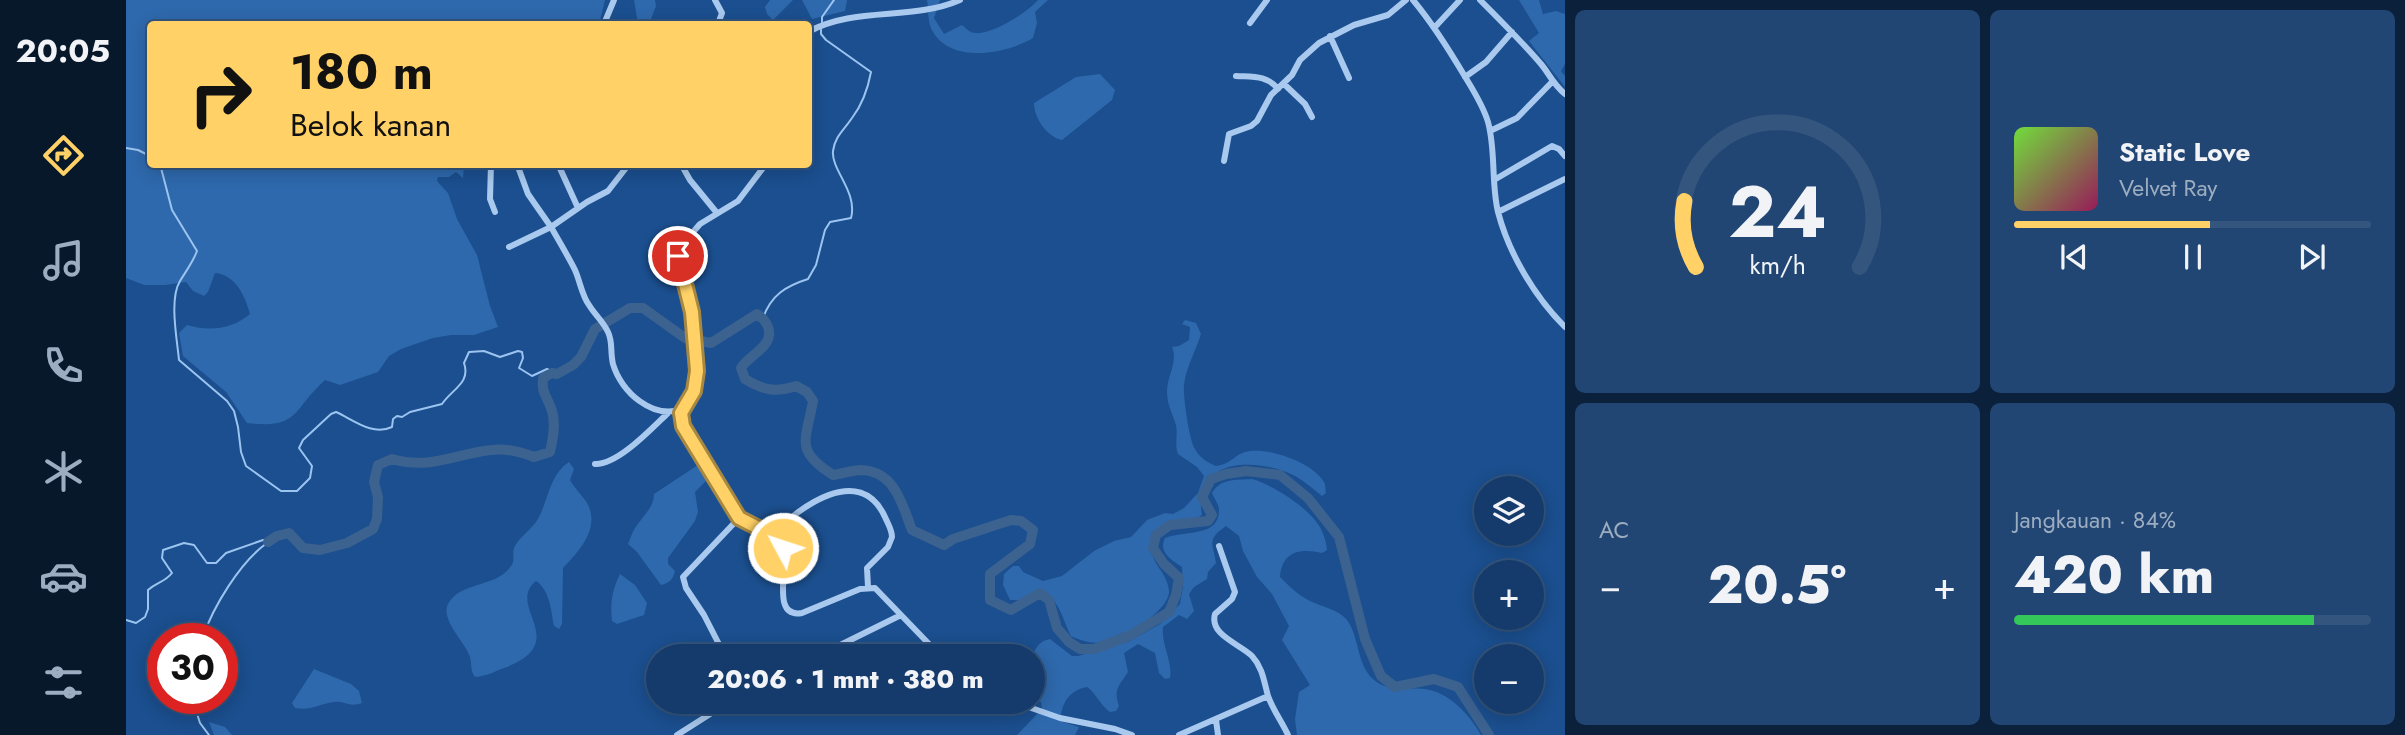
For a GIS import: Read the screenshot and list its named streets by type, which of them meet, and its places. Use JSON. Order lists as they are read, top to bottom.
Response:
{
  "page": {
    "tabs": "20:05",
    "turn": ["180 m", "Belok kanan"],
    "song": ["Static Love", "Velvet Ray"],
    "tile": [
      "AC",
      ["Jangkauan · 84%", "420 km"]
    ],
    "map_buttons": ["+", "−"],
    "heat": ["−", "20.5°", "+"],
    "limit": "30",
    "trip": "20:06 · 1 mnt · 380 m",
    "gauge": ["24", "km/h"]
  }
}
